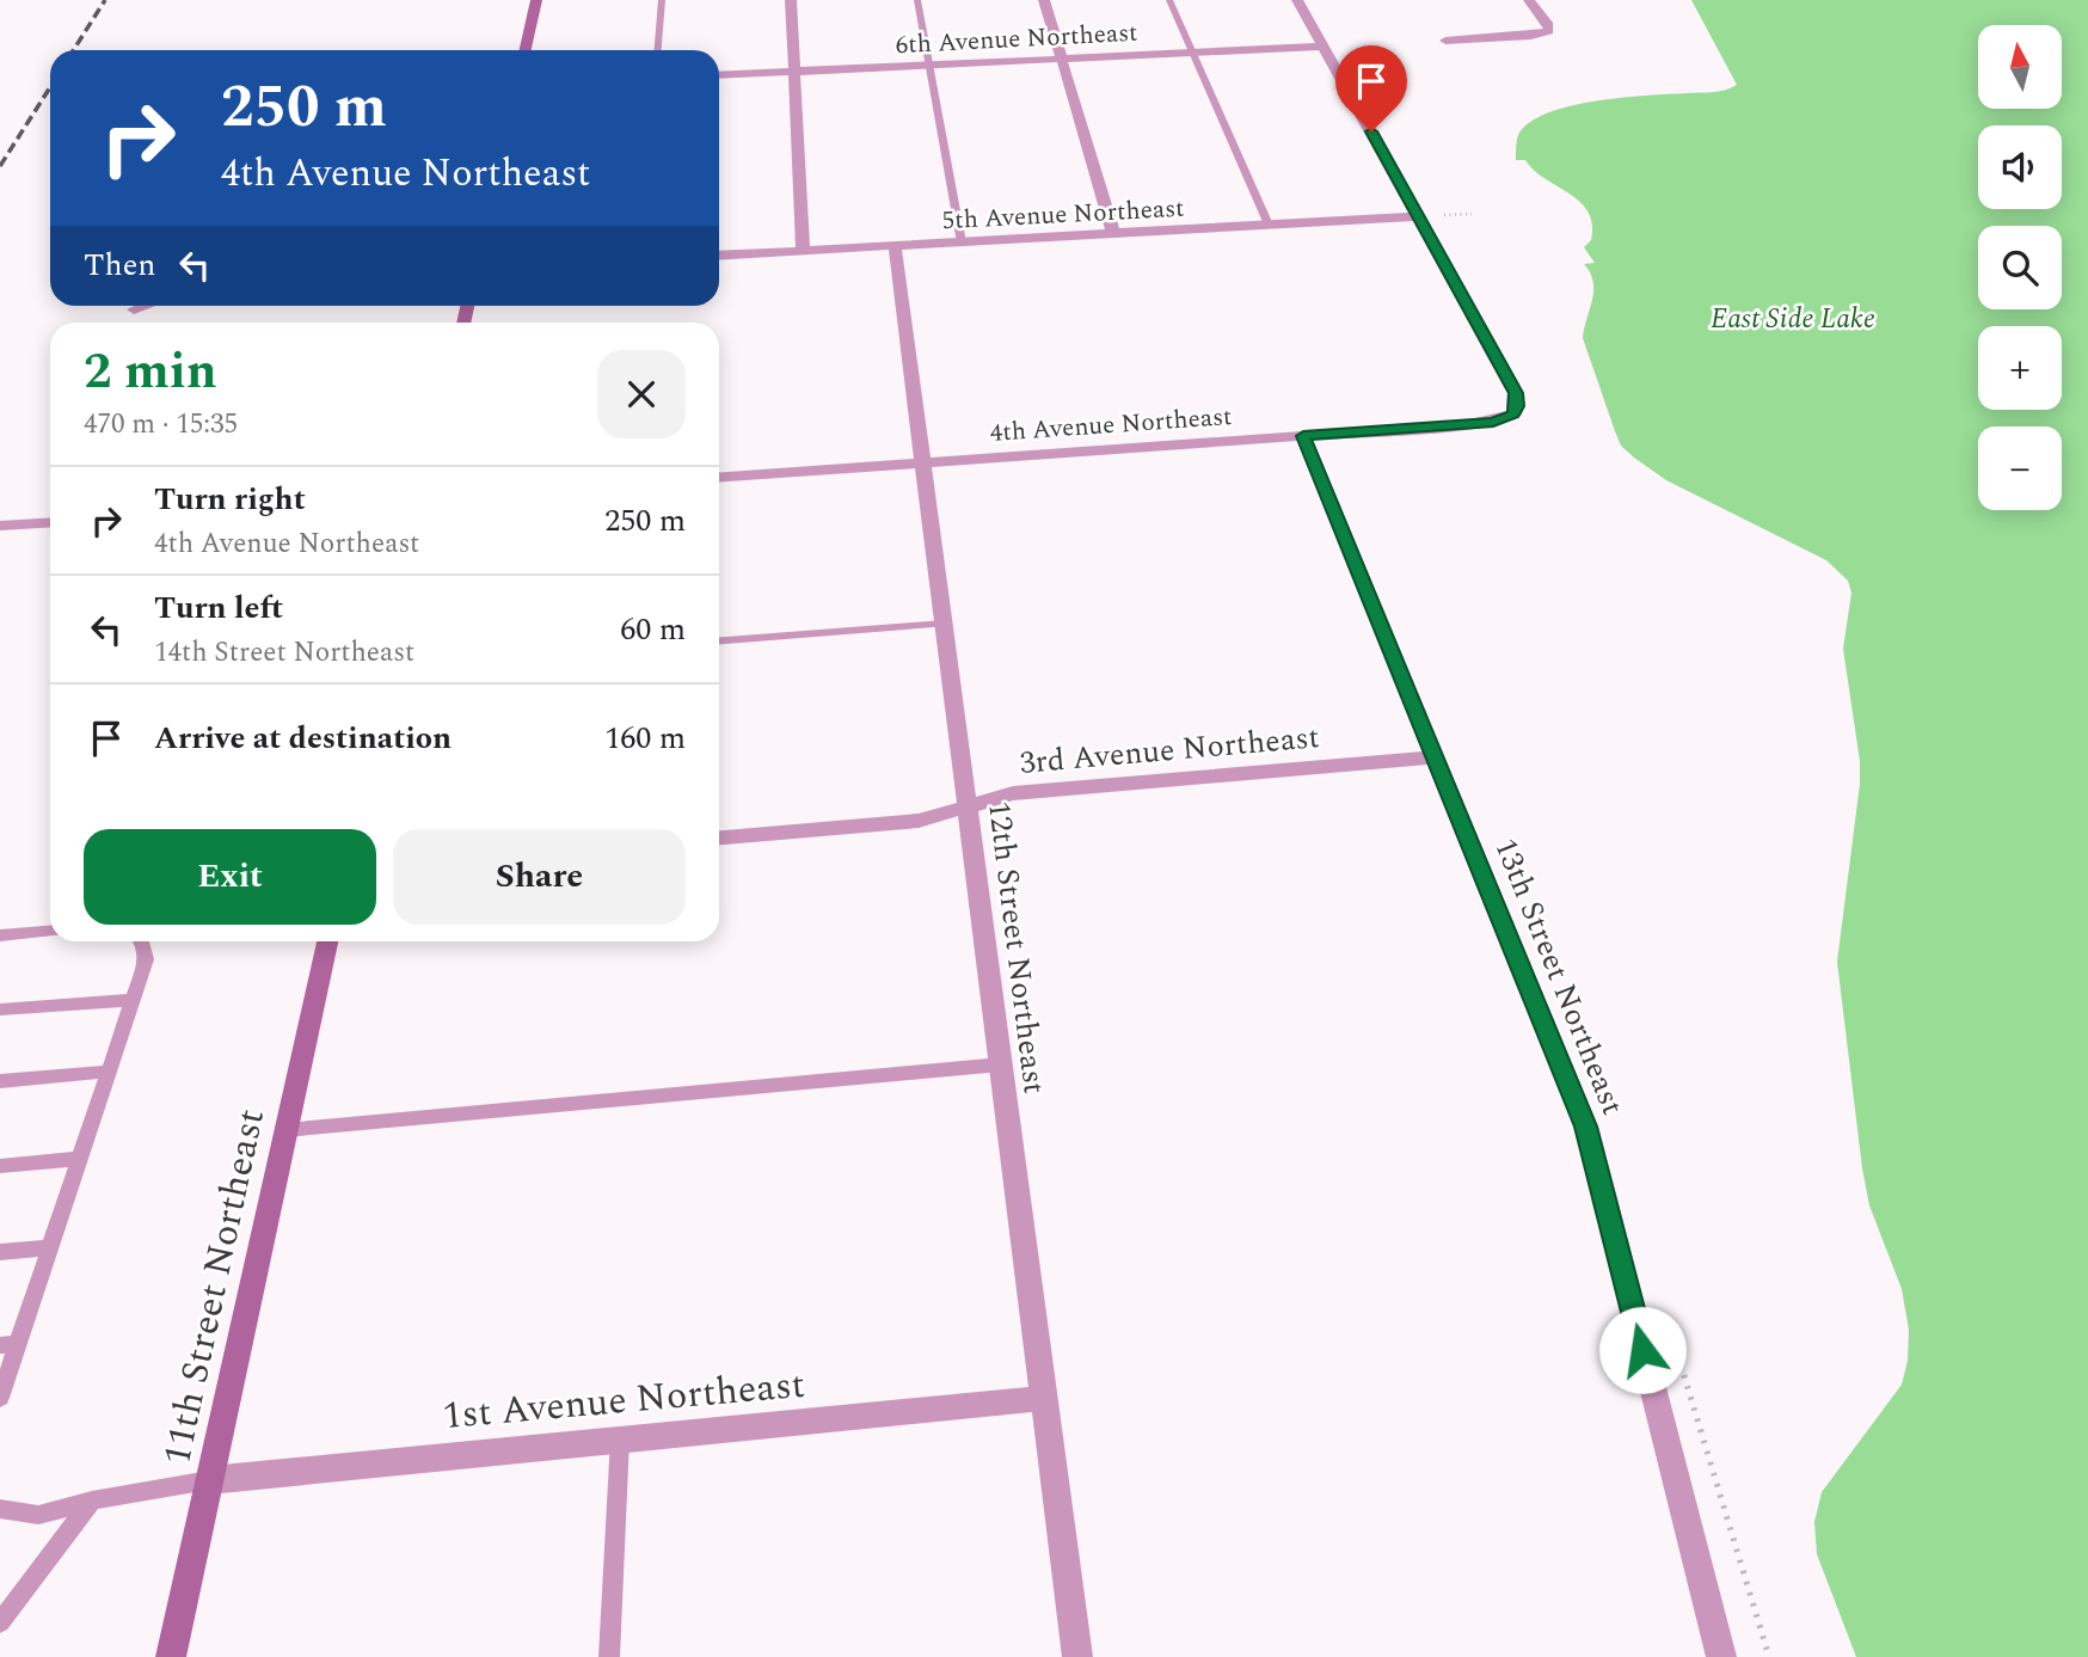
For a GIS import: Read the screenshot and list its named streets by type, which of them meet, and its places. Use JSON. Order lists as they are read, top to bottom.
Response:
{
  "streets": {
    "street": [
      "6th Avenue Northeast",
      "5th Avenue Northeast",
      "4th Avenue Northeast",
      "3rd Avenue Northeast",
      "12th Street Northeast",
      "13th Street Northeast",
      "11th Street Northeast",
      "1st Avenue Northeast"
    ]
  },
  "crossings": [
    ["5th Avenue Northeast", "4th Avenue Northeast"],
    ["5th Avenue Northeast", "12th Street Northeast"],
    ["4th Avenue Northeast", "12th Street Northeast"],
    ["4th Avenue Northeast", "13th Street Northeast"],
    ["3rd Avenue Northeast", "12th Street Northeast"],
    ["3rd Avenue Northeast", "13th Street Northeast"],
    ["12th Street Northeast", "1st Avenue Northeast"],
    ["11th Street Northeast", "1st Avenue Northeast"]
  ],
  "water": ["East Side Lake"],
  "north": "top",
  "page": {
    "map_buttons": ["+", "−"],
    "turn": ["250 m", "4th Avenue Northeast"],
    "then": "Then",
    "heading": ["2 min", "470 m · 15:35"],
    "list": [
      {
        "name": "Turn right",
        "note": "4th Avenue Northeast",
        "value": "250 m"
      },
      {
        "name": "Turn left",
        "note": "14th Street Northeast",
        "value": "60 m"
      },
      {
        "name": "Arrive at destination",
        "value": "160 m"
      }
    ],
    "buttons": ["Exit", "Share"]
  }
}
